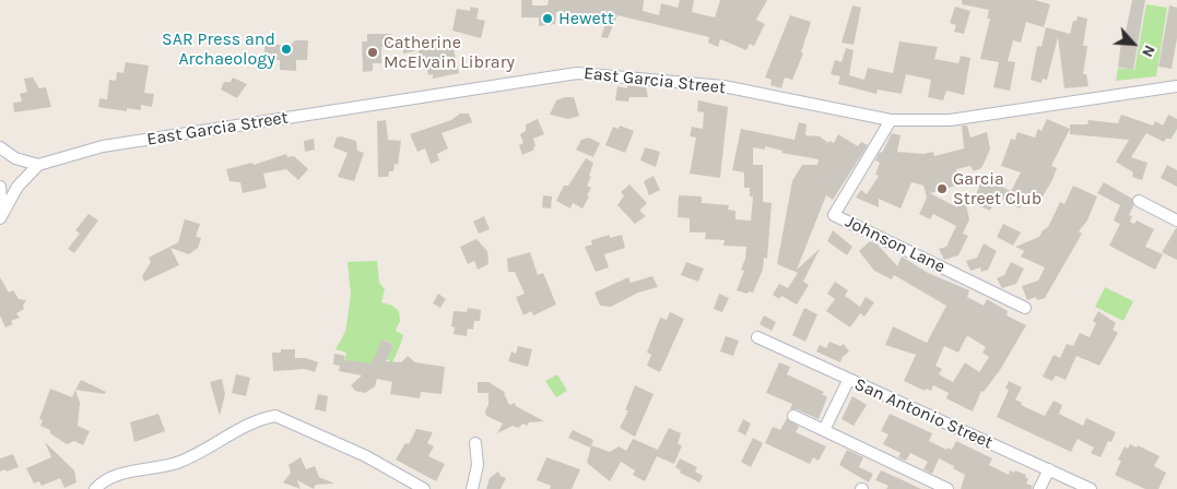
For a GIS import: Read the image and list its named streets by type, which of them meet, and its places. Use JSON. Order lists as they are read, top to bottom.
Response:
{
  "streets": {
    "street": ["East Garcia Street", "Johnson Lane", "San Antonio Street"]
  },
  "crossings": [
    ["East Garcia Street", "Johnson Lane"]
  ],
  "places": [
    "Hewett",
    "SAR Press and Archaeology",
    "Catherine McElvain Library",
    "Garcia Street Club"
  ],
  "north": "bottom right"
}
